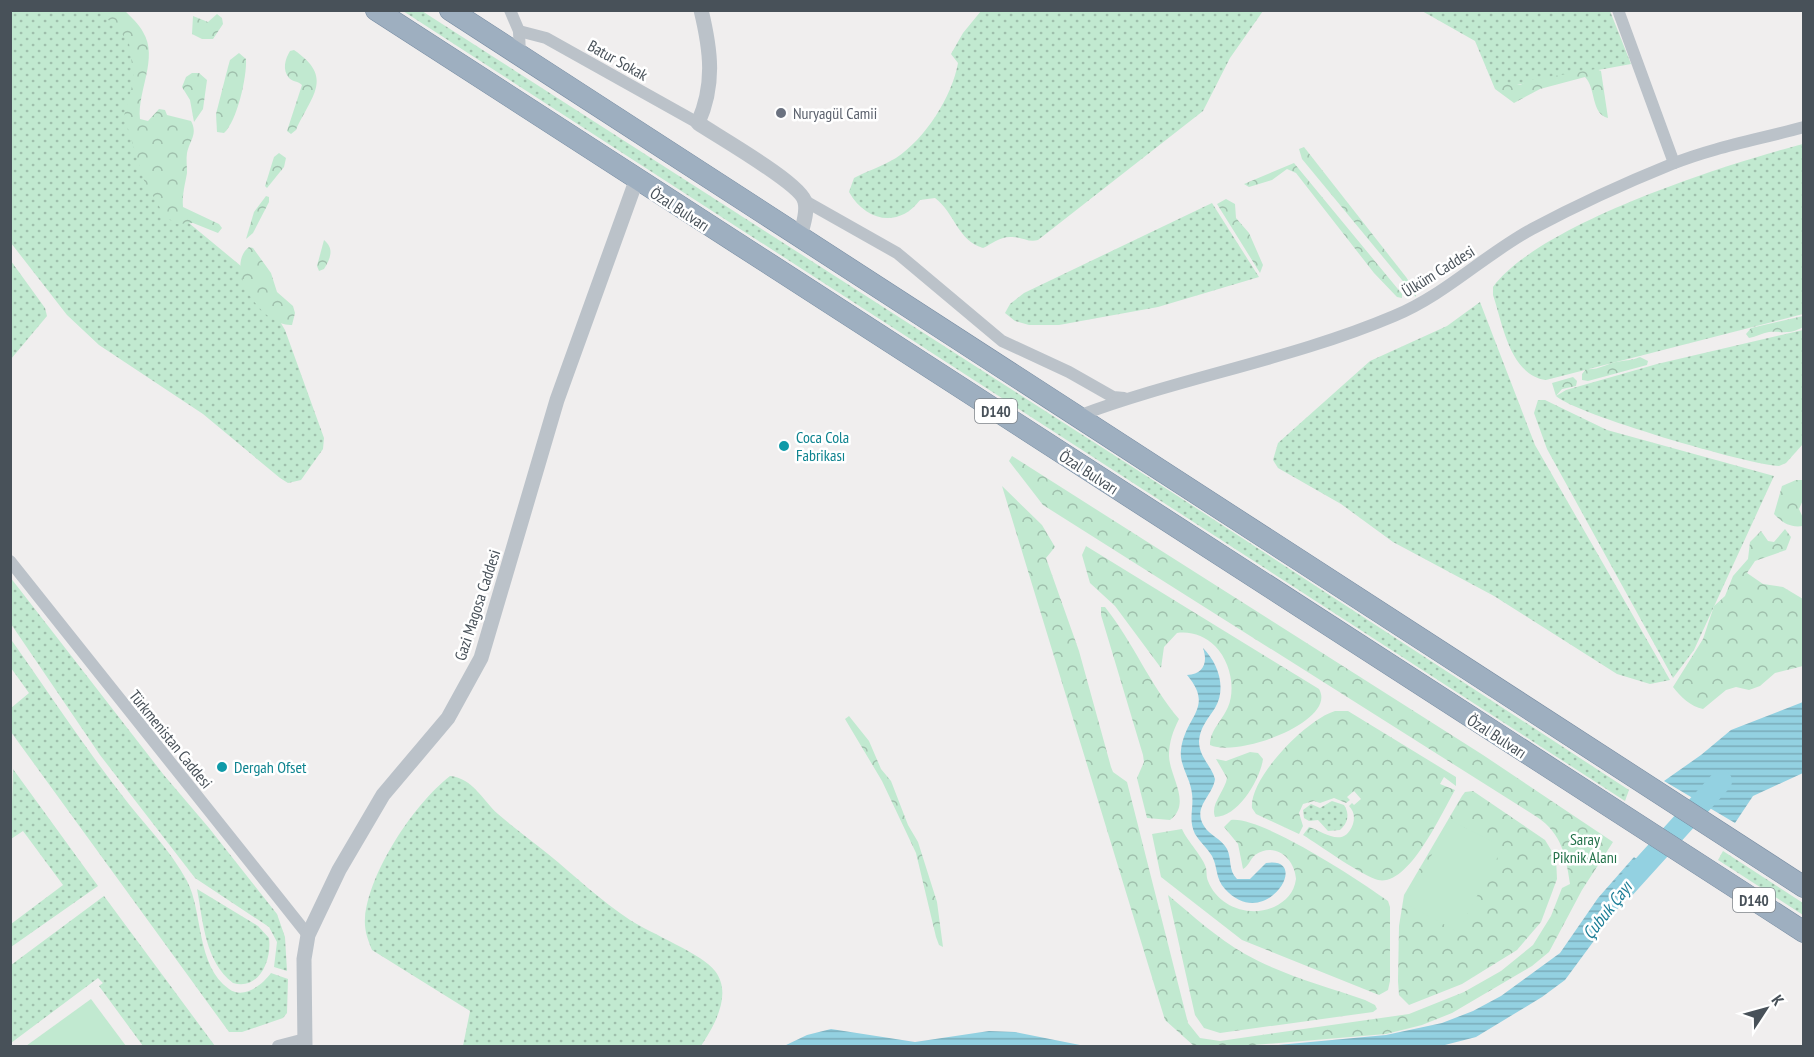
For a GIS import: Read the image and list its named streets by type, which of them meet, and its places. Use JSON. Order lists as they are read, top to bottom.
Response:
{
  "streets": {
    "highway": ["Özal Bulvarı", "D140"],
    "street": [
      "Batur Sokak",
      "Ülküm Caddesi",
      "Gazi Magosa Caddesi",
      "Türkmenistan Caddesi"
    ]
  },
  "crossings": [
    ["Özal Bulvarı", "Gazi Magosa Caddesi"],
    ["Ülküm Caddesi", "D140"],
    ["Gazi Magosa Caddesi", "Türkmenistan Caddesi"]
  ],
  "water": ["Çubuk Çayı"],
  "parks": ["Saray Piknik Alanı"],
  "places": ["Nuryagül Camii", "Coca Cola Fabrikası", "Dergah Ofset"],
  "north": "top right"
}
